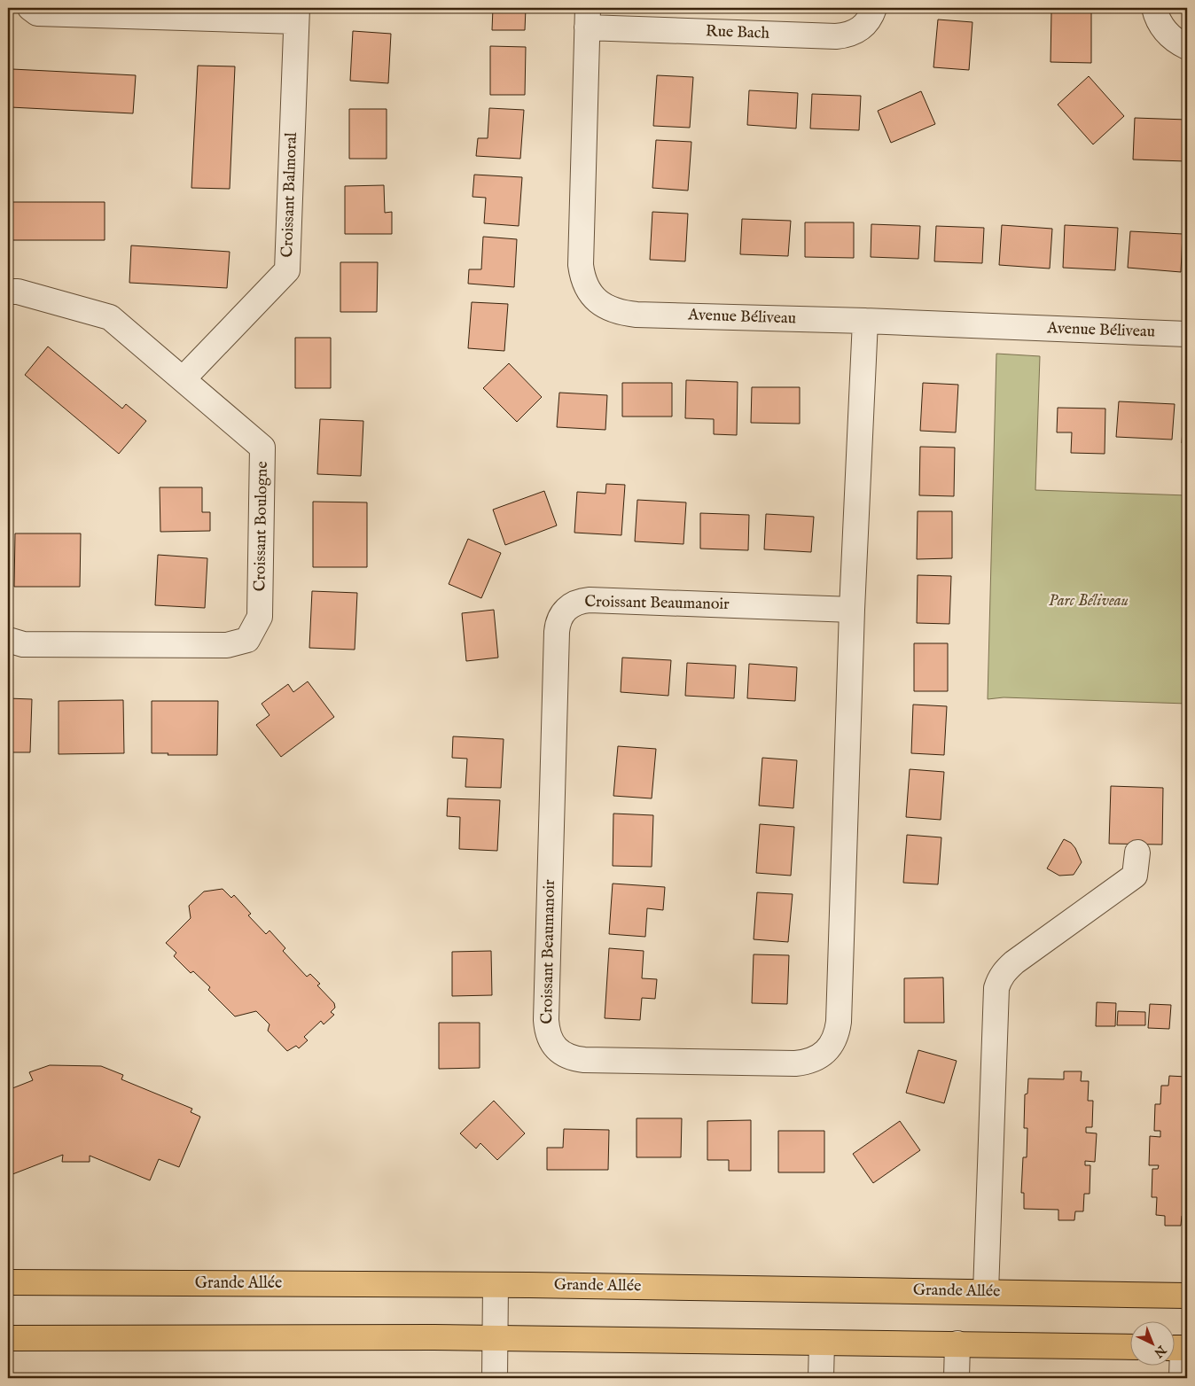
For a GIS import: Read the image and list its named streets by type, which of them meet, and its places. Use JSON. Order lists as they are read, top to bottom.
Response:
{
  "streets": {
    "main road": ["Grande Allée"],
    "street": [
      "Rue Bach",
      "Croissant Balmoral",
      "Avenue Béliveau",
      "Croissant Boulogne",
      "Croissant Beaumanoir"
    ]
  },
  "crossings": [
    ["Rue Bach", "Avenue Béliveau"],
    ["Croissant Balmoral", "Croissant Boulogne"],
    ["Avenue Béliveau", "Croissant Beaumanoir"]
  ],
  "parks": ["Parc Béliveau"],
  "north": "bottom right"
}
